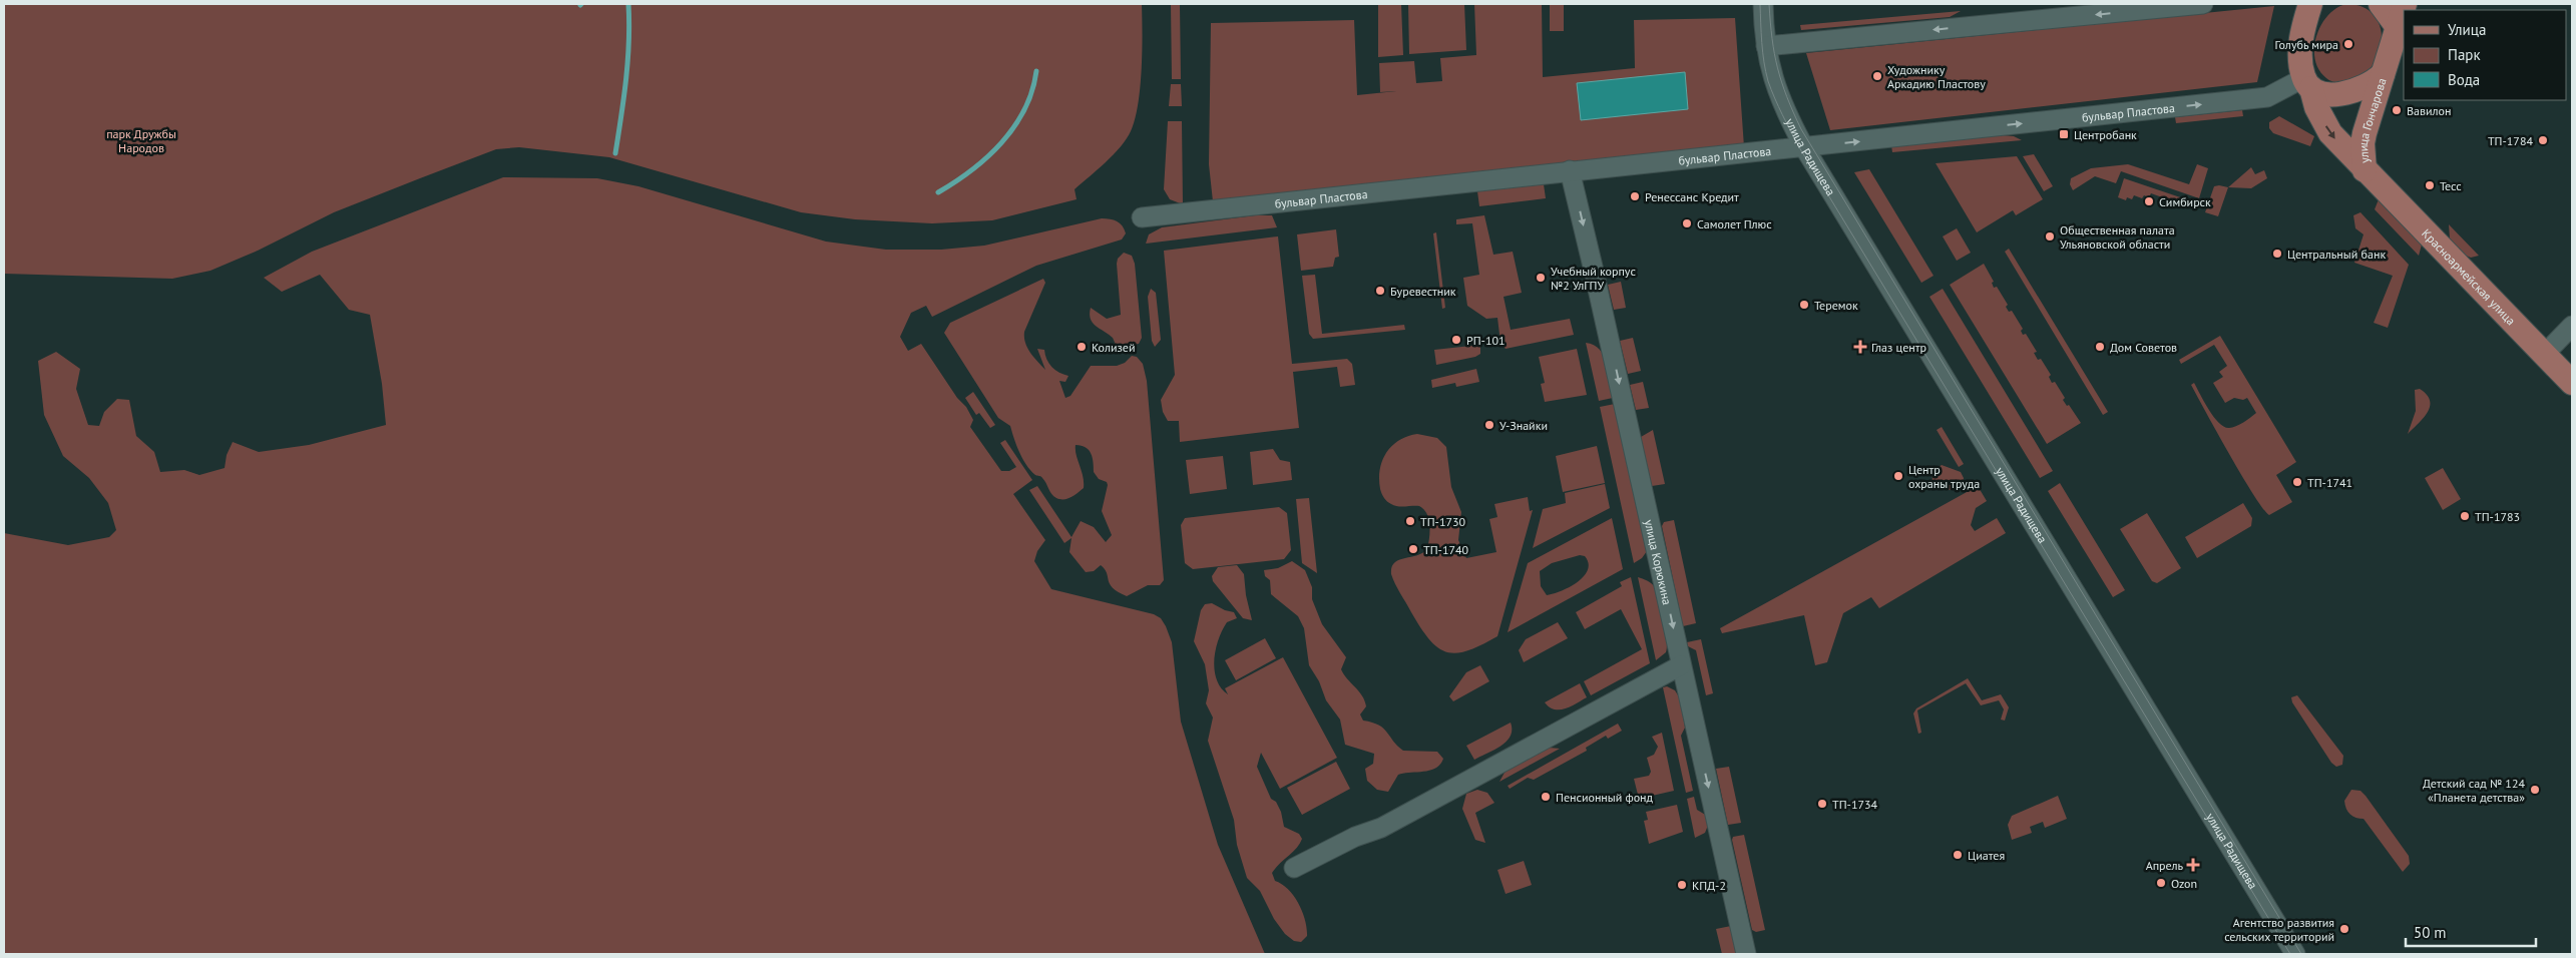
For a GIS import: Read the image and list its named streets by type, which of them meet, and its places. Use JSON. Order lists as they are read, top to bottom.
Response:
{
  "streets": {
    "main road": ["улица Гончарова", "Красноармейская улица"],
    "street": ["бульвар Пластова", "улица Радищева", "улица Корюкина"]
  },
  "crossings": [
    ["бульвар Пластова", "улица Гончарова"],
    ["бульвар Пластова", "улица Радищева"],
    ["бульвар Пластова", "улица Корюкина"],
    ["улица Гончарова", "Красноармейская улица"]
  ],
  "one_way": ["улица Корюкина"],
  "parks": ["парк Дружбы Народов"],
  "places": {
    "other": [
      "Голубь мира",
      "Художнику Аркадию Пластову",
      "Вавилон",
      "ТП-1784",
      "Тесс",
      "Ренессанс Кредит",
      "Симбирск",
      "Самолет Плюс",
      "Общественная палата Ульяновской области",
      "Центральный банк",
      "Учебный корпус №2 УлГПУ",
      "Буревестник",
      "Теремок",
      "РП-101",
      "Колизей",
      "Дом Советов",
      "У-Знайки",
      "Центр охраны труда",
      "ТП-1741",
      "ТП-1783",
      "ТП-1730",
      "ТП-1740",
      "Детский сад № 124 «Планета детства»",
      "Пенсионный фонд",
      "ТП-1734",
      "Циатея",
      "Ozon",
      "КПД-2",
      "Агентство развития сельских территорий"
    ],
    "transit": ["Центробанк"],
    "health": ["Глаз центр", "Апрель"]
  },
  "legend": ["Улица", "Парк", "Вода"],
  "scale_bar": "50 m"
}
